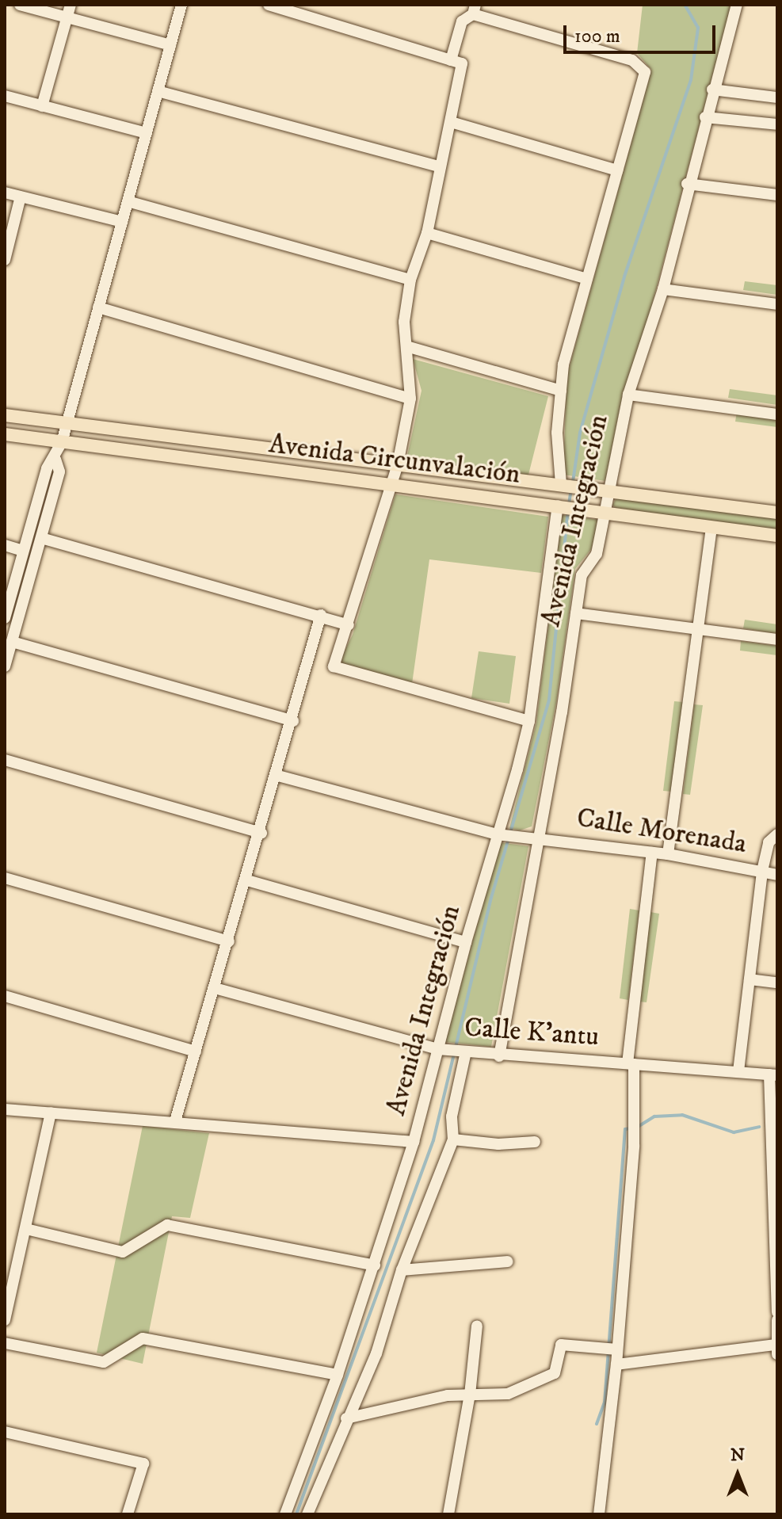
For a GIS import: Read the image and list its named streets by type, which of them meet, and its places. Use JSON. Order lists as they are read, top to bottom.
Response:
{
  "streets": {
    "main road": ["Avenida Circunvalación"],
    "street": ["Avenida Integración", "Calle Morenada", "Calle K'antu"]
  },
  "crossings": [
    ["Avenida Circunvalación", "Avenida Integración"],
    ["Avenida Integración", "Calle Morenada"],
    ["Avenida Integración", "Calle K'antu"]
  ],
  "scale_bar": "100 m",
  "north": "top"
}
